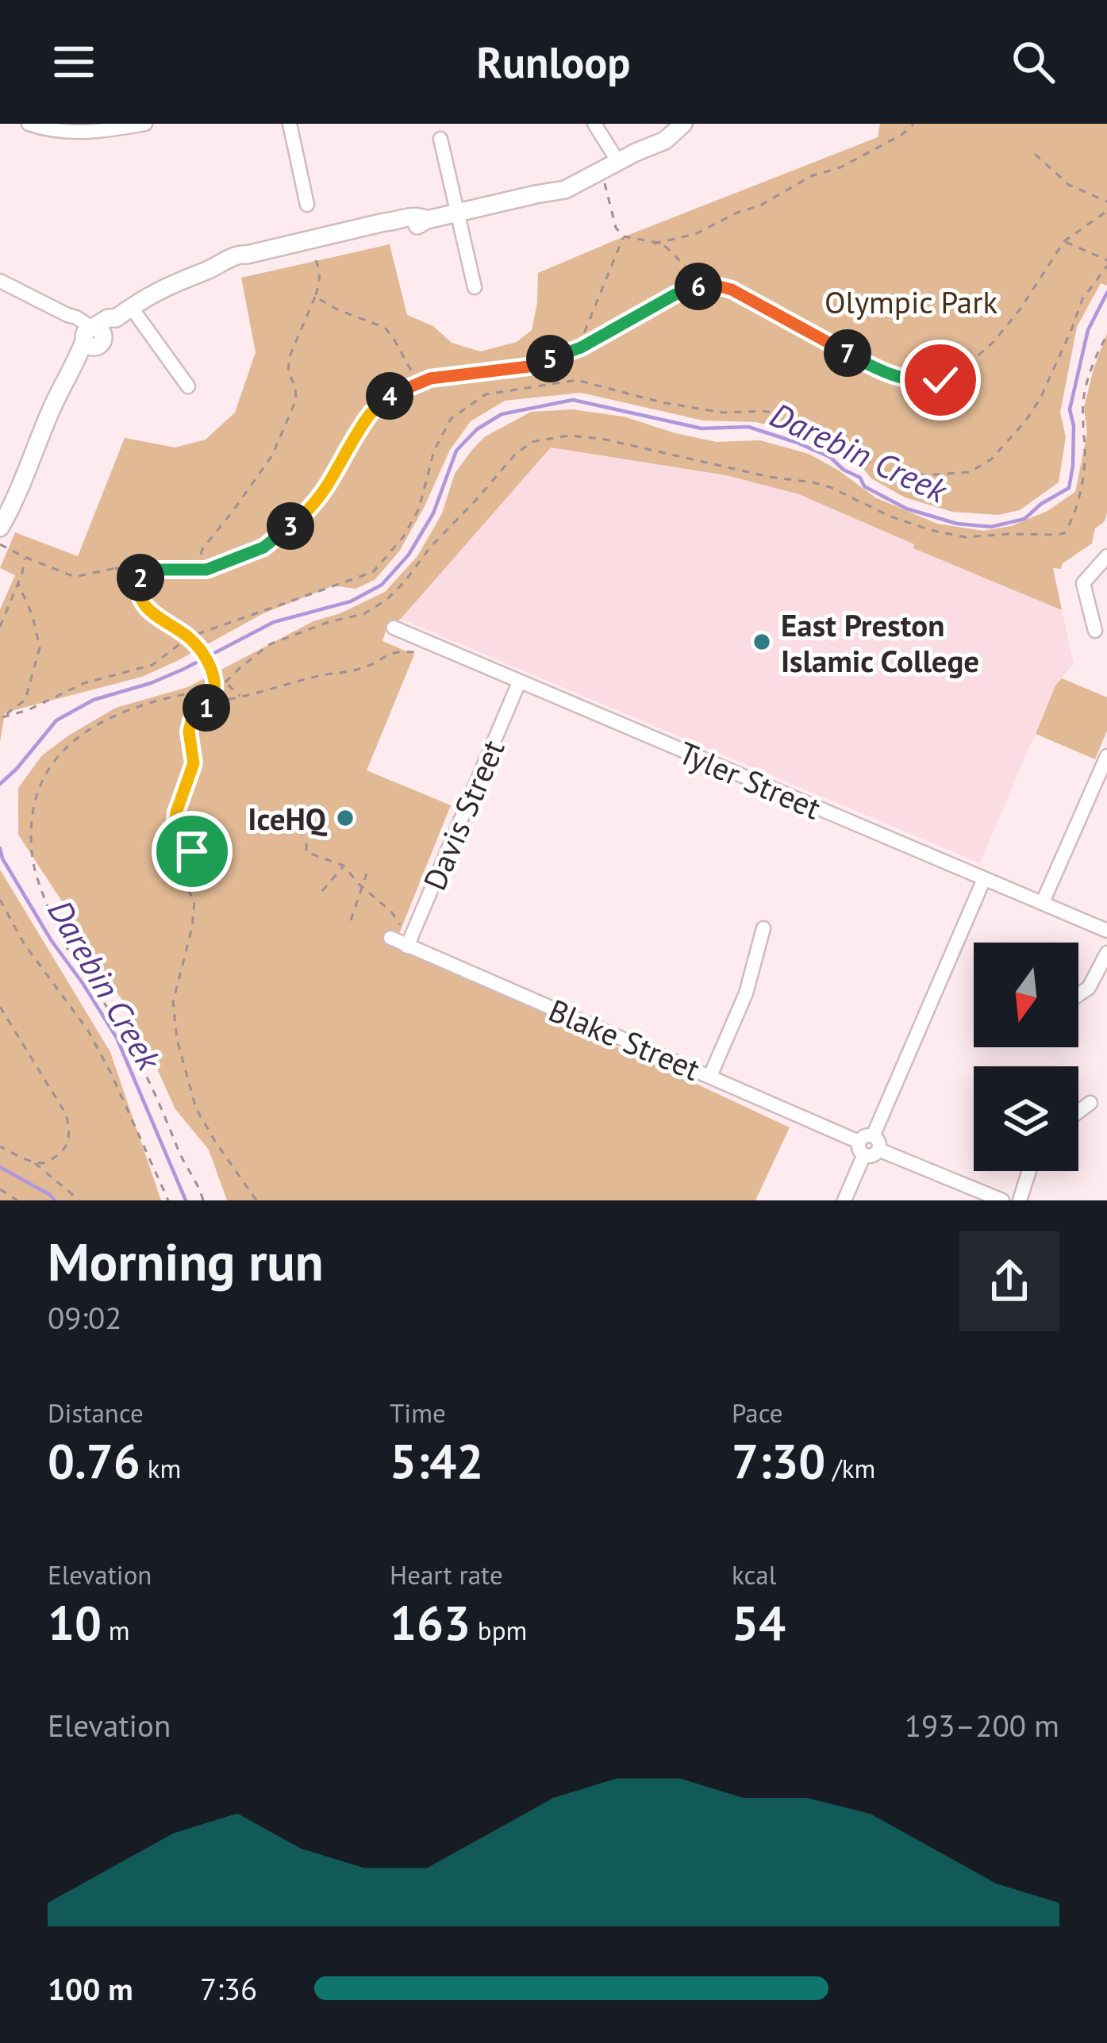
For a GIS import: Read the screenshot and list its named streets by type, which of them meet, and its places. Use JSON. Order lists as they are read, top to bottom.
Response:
{
  "streets": {
    "street": ["Tyler Street", "Davis Street", "Blake Street"]
  },
  "crossings": [
    ["Tyler Street", "Davis Street"],
    ["Davis Street", "Blake Street"]
  ],
  "water": ["Darebin Creek"],
  "parks": ["Olympic Park"],
  "places": ["East Preston Islamic College", "IceHQ"],
  "north": "bottom",
  "page": {
    "header": "Runloop",
    "pins": [
      "6",
      "7",
      "5",
      "4",
      "3",
      "2",
      "1"
    ],
    "heading": ["Morning run", "09:02"],
    "stats": [
      ["Distance", "0.76 km"],
      ["Time", "5:42"],
      ["Pace", "7:30 /km"],
      ["Elevation", "10 m"],
      ["Heart rate", "163 bpm"],
      ["kcal", "54"]
    ],
    "chart": ["Elevation", "193–200 m"],
    "list": [
      {
        "name": "100 m",
        "note": "7:36"
      }
    ]
  }
}
